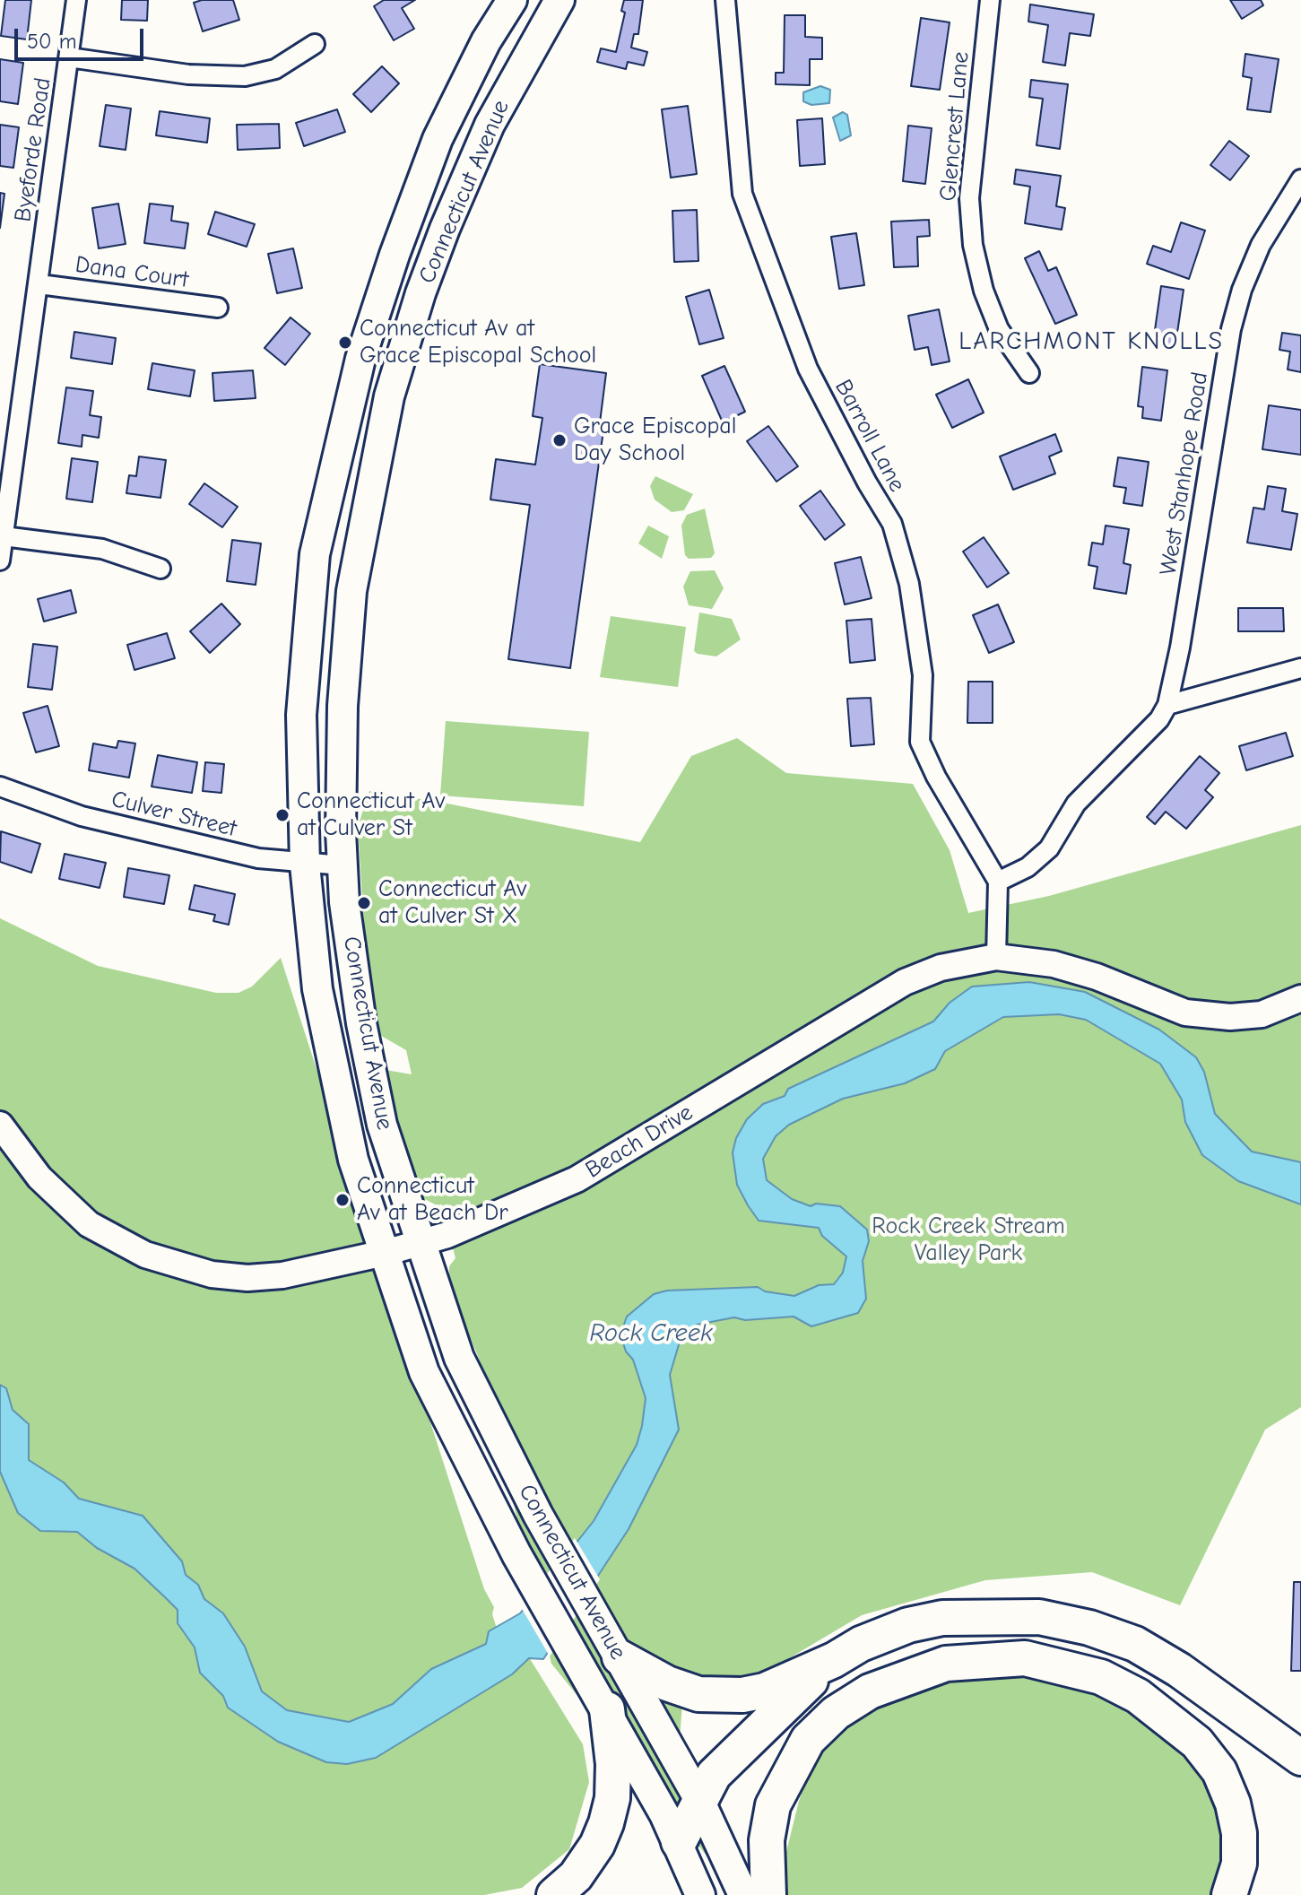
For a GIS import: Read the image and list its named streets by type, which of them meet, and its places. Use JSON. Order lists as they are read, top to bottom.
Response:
{
  "streets": {
    "main road": ["Connecticut Avenue"],
    "street": [
      "Glencrest Lane",
      "Byeforde Road",
      "Dana Court",
      "Barroll Lane",
      "West Stanhope Road",
      "Culver Street",
      "Beach Drive"
    ]
  },
  "crossings": [
    ["Byeforde Road", "Dana Court"],
    ["Connecticut Avenue", "Culver Street"],
    ["Connecticut Avenue", "Beach Drive"]
  ],
  "districts": ["LARCHMONT KNOLLS"],
  "water": ["Rock Creek"],
  "parks": ["Rock Creek Stream Valley Park"],
  "places": [
    "Connecticut Av at Grace Episcopal School",
    "Grace Episcopal Day School",
    "Connecticut Av at Culver St",
    "Connecticut Av at Culver St X",
    "Connecticut Av at Beach Dr"
  ],
  "scale_bar": "50 m"
}
